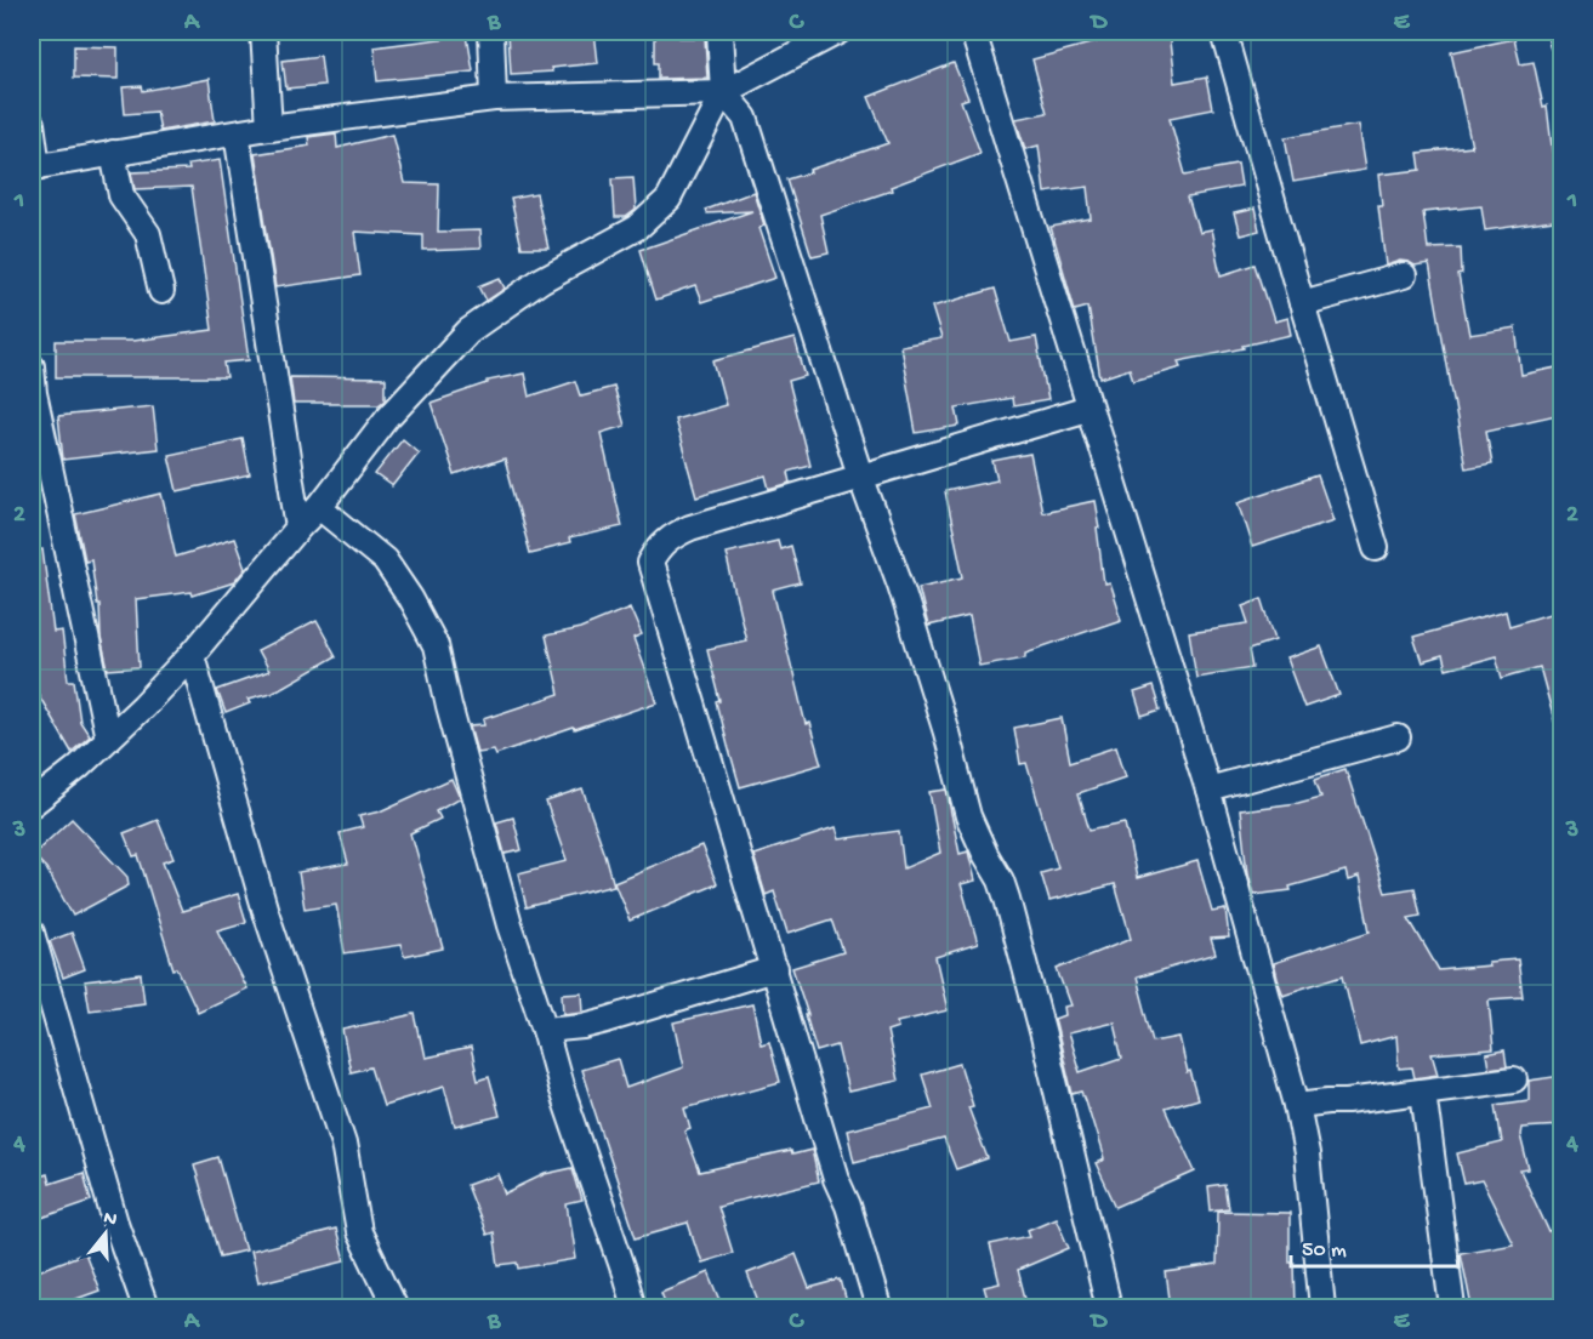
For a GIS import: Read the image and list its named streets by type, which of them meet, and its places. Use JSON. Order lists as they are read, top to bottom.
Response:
{
  "scale_bar": "50 m",
  "north": "top",
  "grid": {
    "columns": [
      "A",
      "B",
      "C",
      "D",
      "E"
    ],
    "rows": [
      "1",
      "2",
      "3",
      "4"
    ]
  }
}
